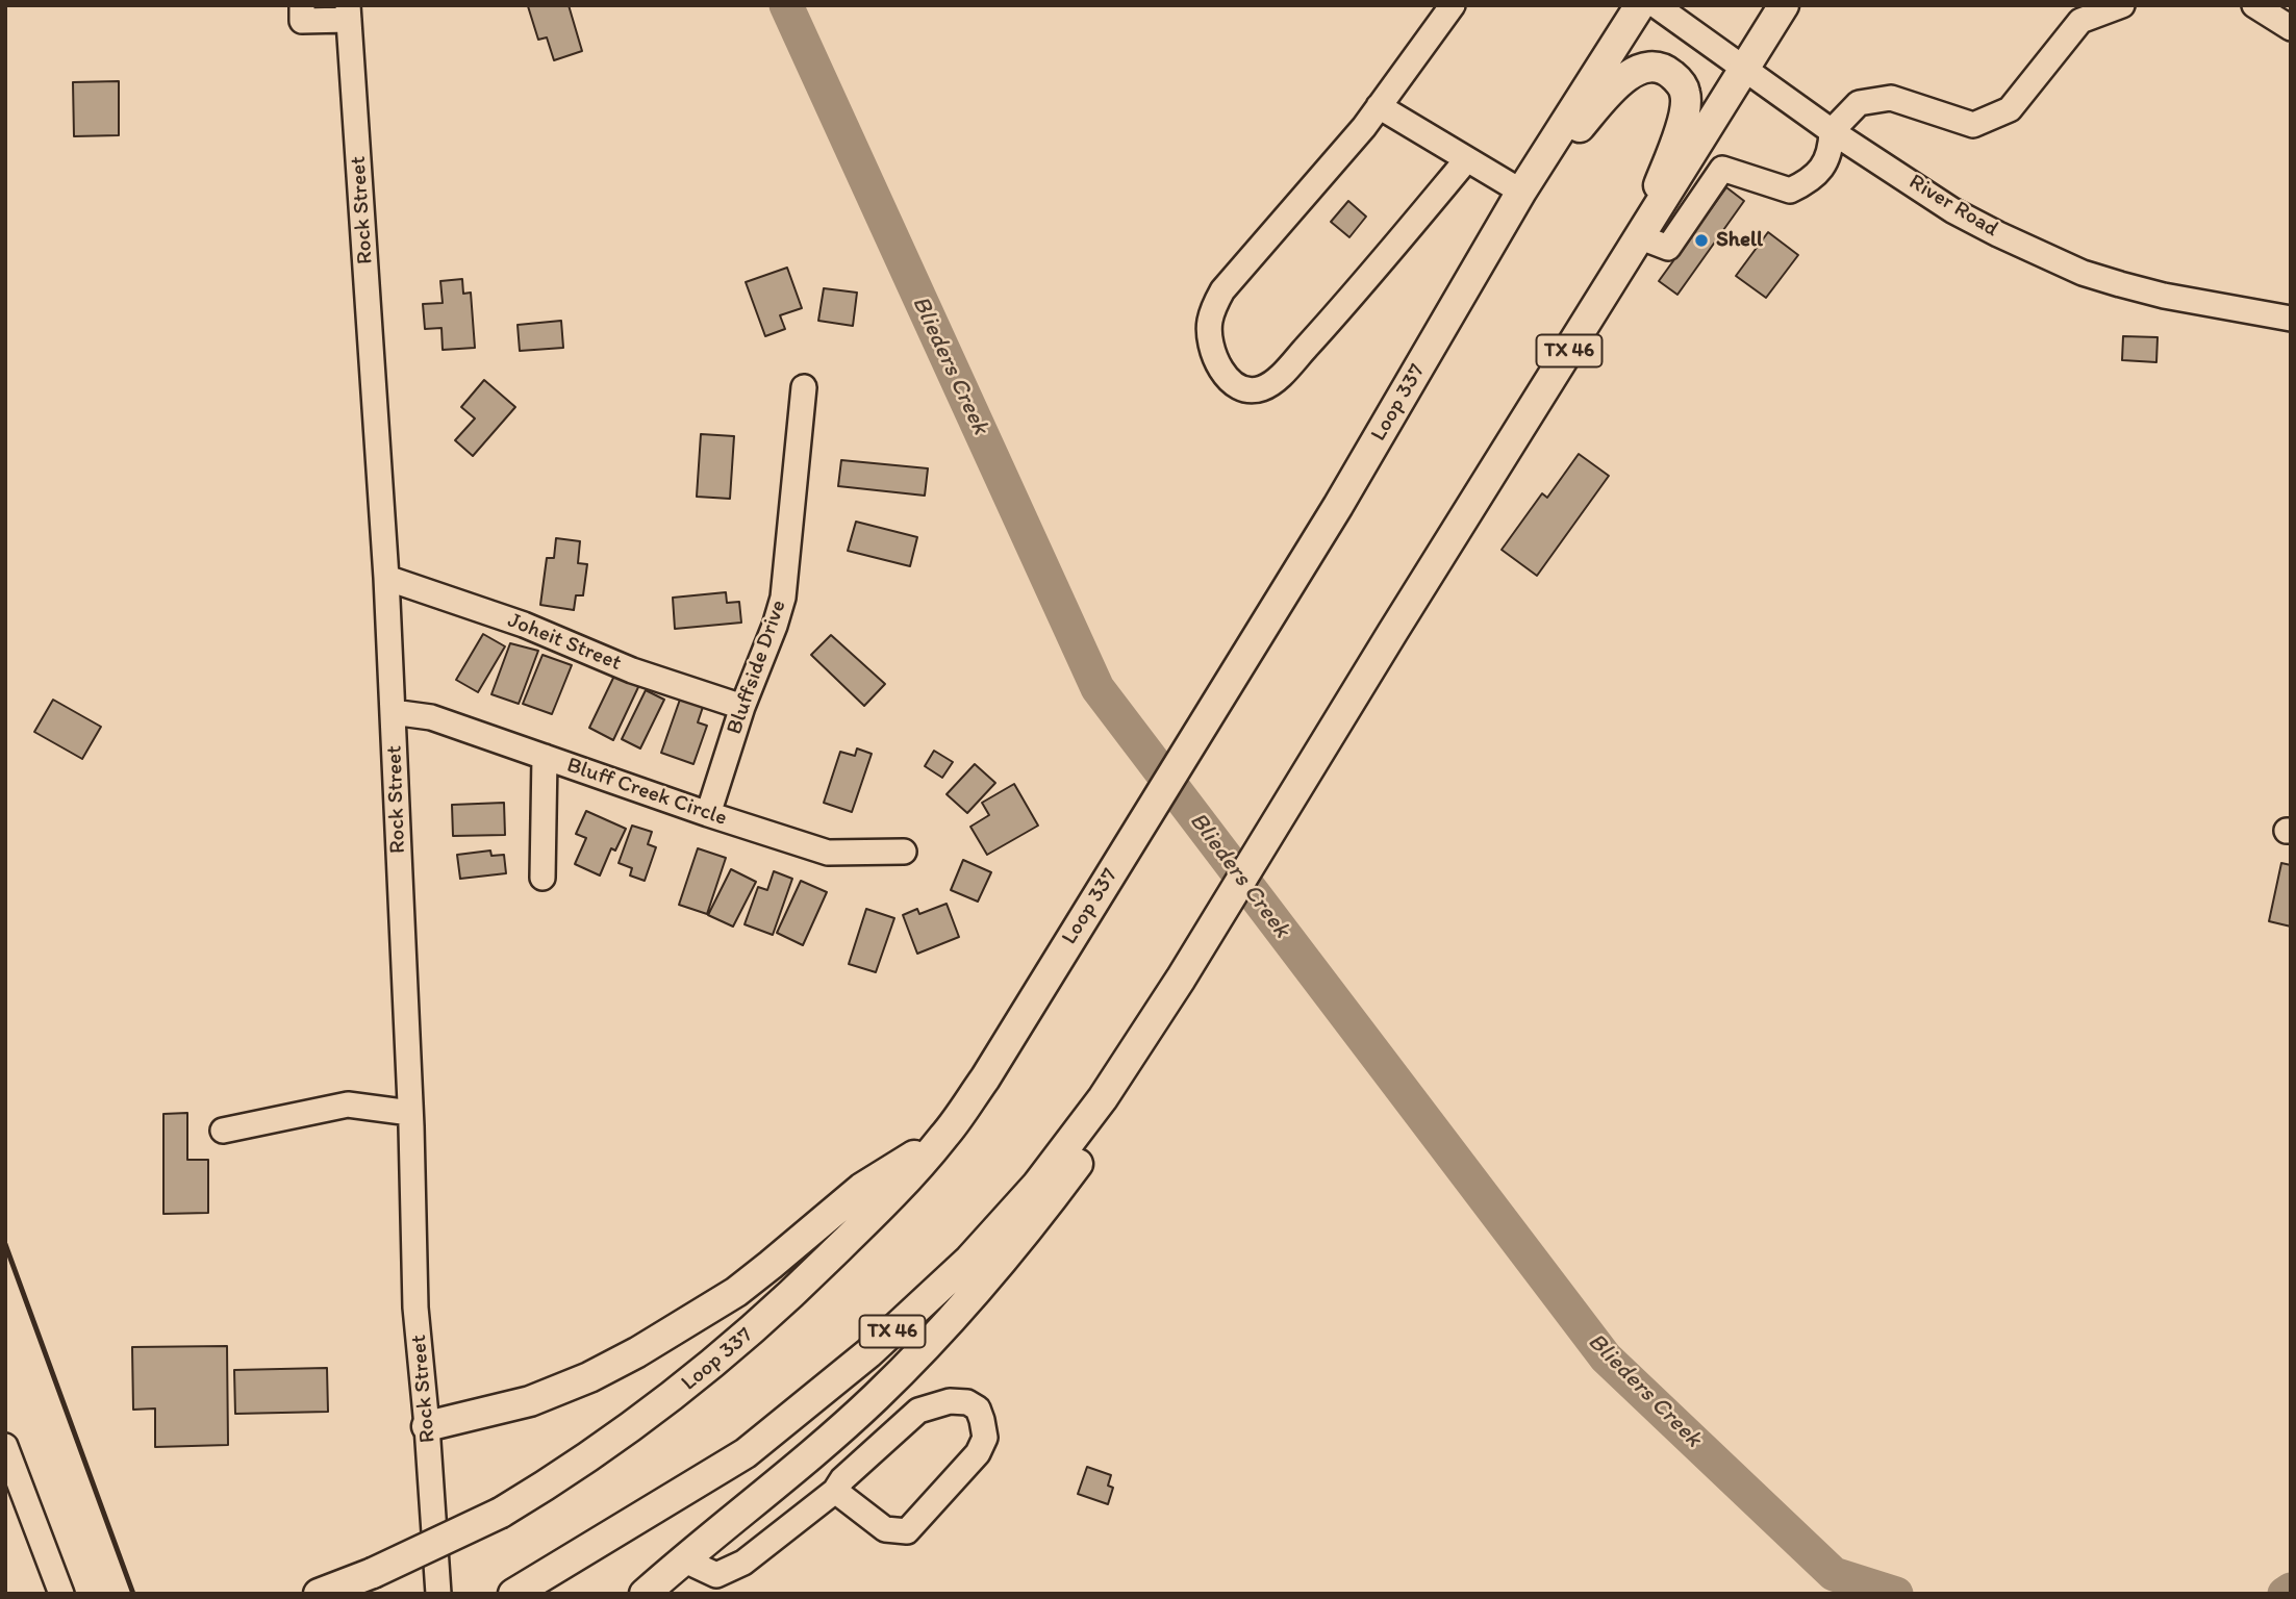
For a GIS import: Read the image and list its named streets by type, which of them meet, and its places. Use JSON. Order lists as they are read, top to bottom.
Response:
{
  "streets": {
    "main road": ["TX 46", "Loop 337"],
    "street": [
      "River Road",
      "Rock Street",
      "Joheit Street",
      "Bluffside Drive",
      "Bluff Creek Circle"
    ]
  },
  "crossings": [
    ["River Road", "TX 46"],
    ["Rock Street", "Joheit Street"],
    ["Rock Street", "Bluff Creek Circle"],
    ["Joheit Street", "Bluffside Drive"],
    ["Bluffside Drive", "Bluff Creek Circle"]
  ],
  "water": ["Blieders Creek"],
  "places": ["Shell"]
}
